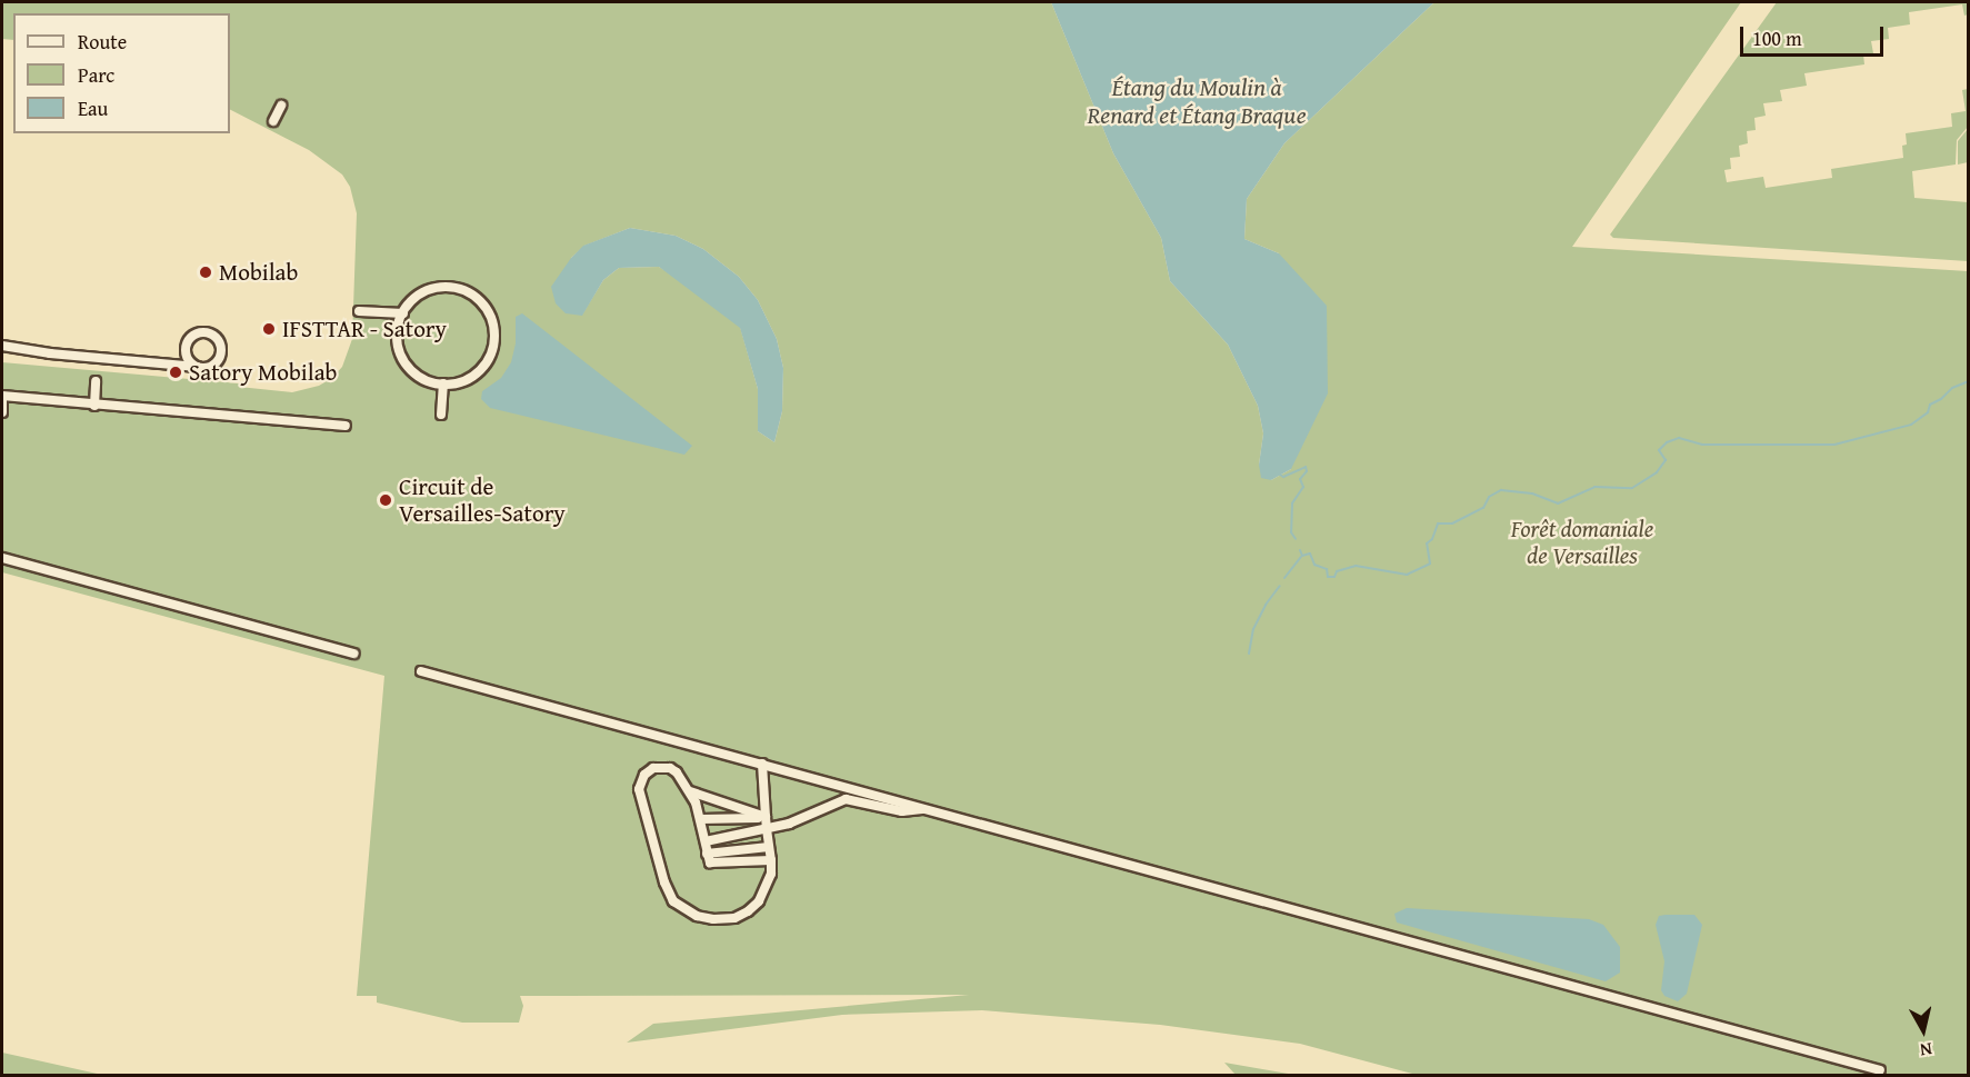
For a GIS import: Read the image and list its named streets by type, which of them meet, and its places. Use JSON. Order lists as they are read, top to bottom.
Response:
{
  "water": ["Étang du Moulin à Renard et Étang Braque"],
  "parks": ["Forêt domaniale de Versailles"],
  "places": [
    "Mobilab",
    "IFSTTAR - Satory",
    "Satory Mobilab",
    "Circuit de Versailles-Satory"
  ],
  "legend": ["Route", "Parc", "Eau"],
  "scale_bar": "100 m",
  "north": "bottom"
}
